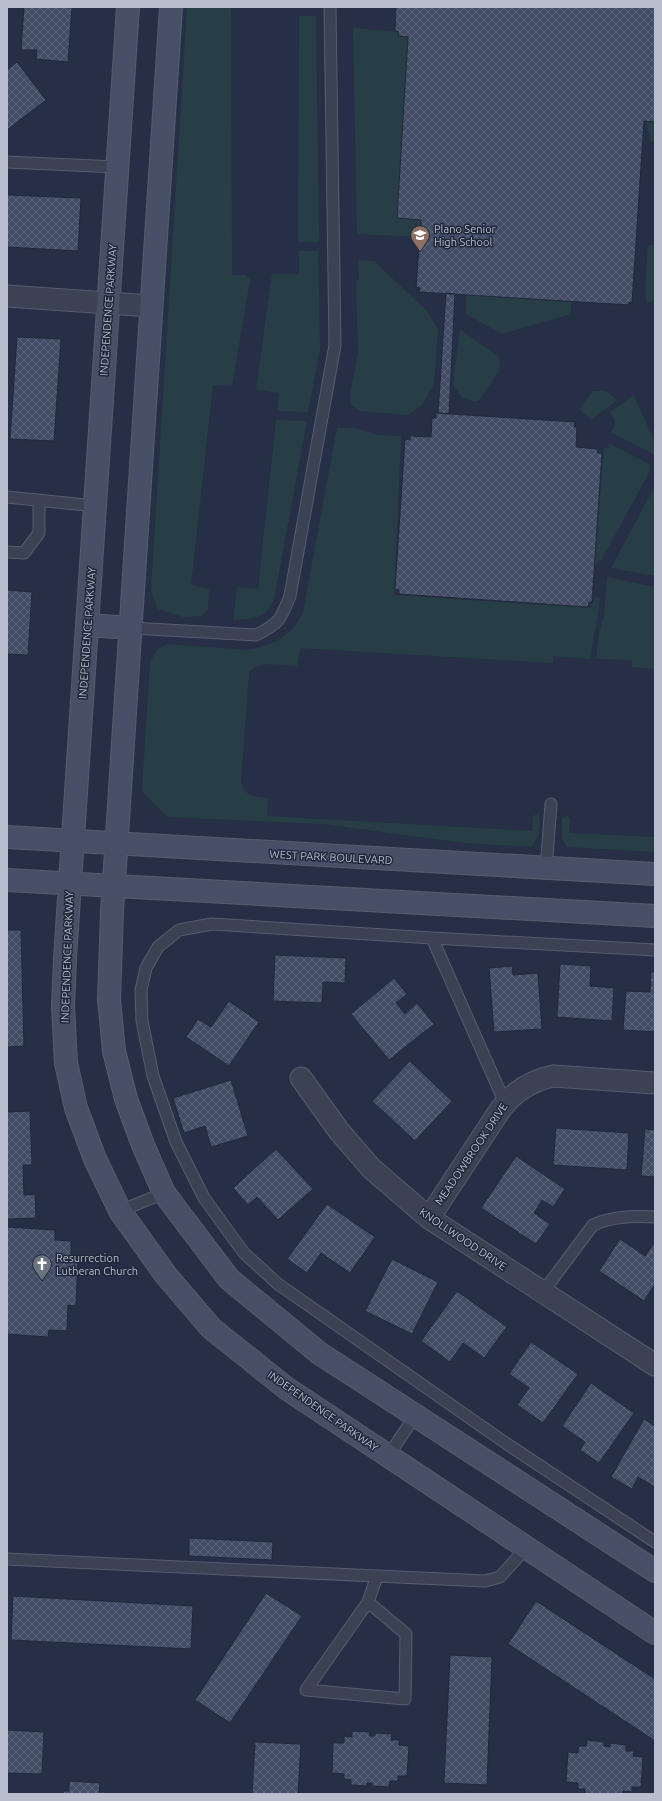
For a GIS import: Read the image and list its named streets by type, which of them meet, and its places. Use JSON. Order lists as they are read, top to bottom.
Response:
{
  "streets": {
    "main road": ["INDEPENDENCE PARKWAY", "WEST PARK BOULEVARD"],
    "street": ["MEADOWBROOK DRIVE", "KNOLLWOOD DRIVE"]
  },
  "crossings": [
    ["INDEPENDENCE PARKWAY", "WEST PARK BOULEVARD"],
    ["MEADOWBROOK DRIVE", "KNOLLWOOD DRIVE"]
  ],
  "places": {
    "school or university": ["Plano Senior High School"],
    "church": ["Resurrection Lutheran Church"]
  }
}
